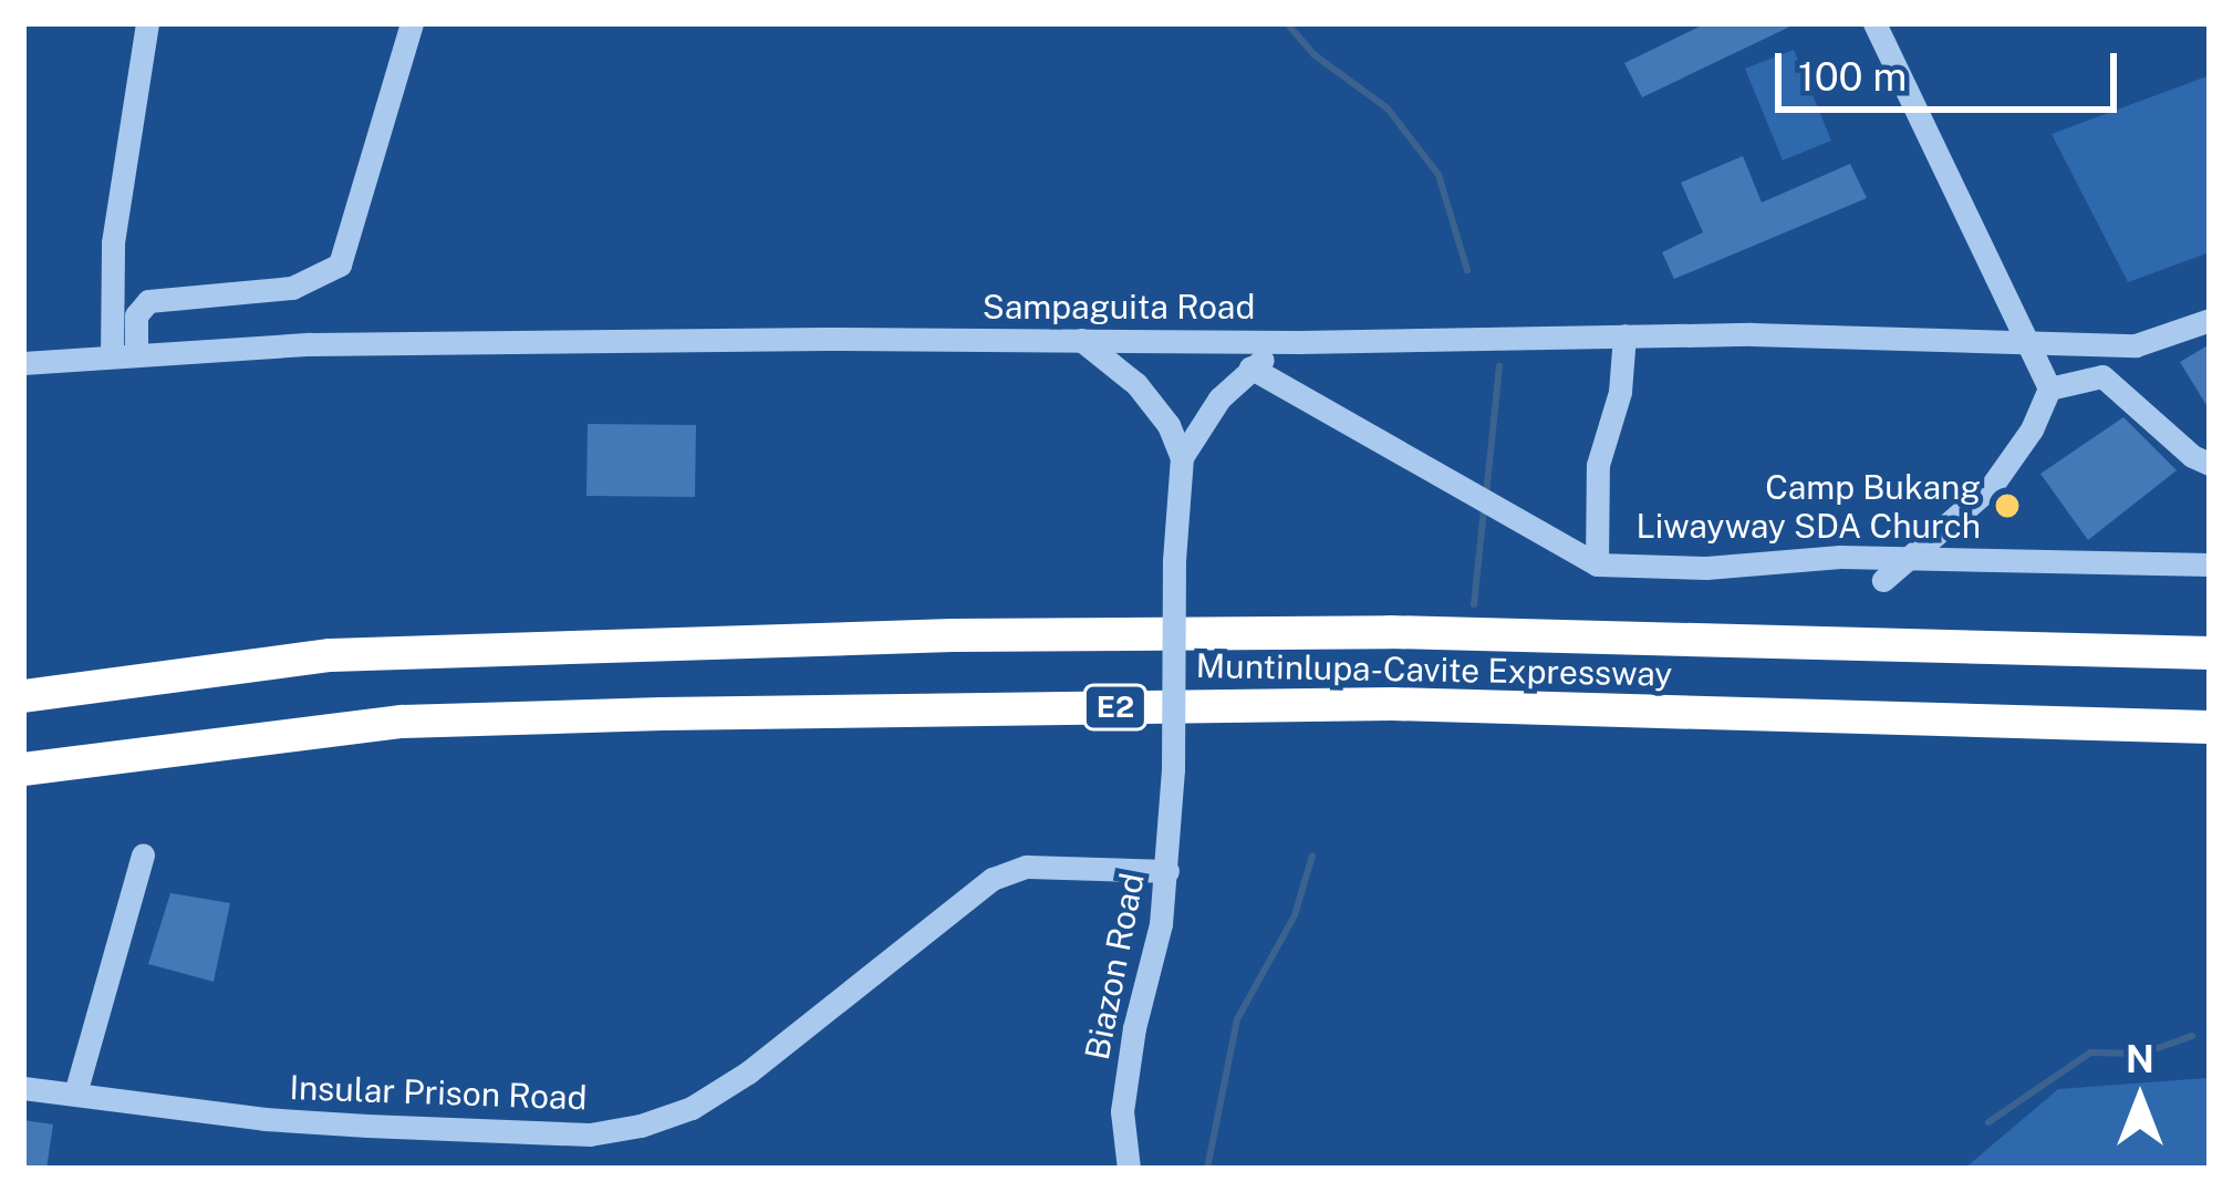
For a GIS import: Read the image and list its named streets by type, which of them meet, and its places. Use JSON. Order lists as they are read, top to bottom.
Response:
{
  "streets": {
    "highway": ["Muntinlupa-Cavite Expressway", "E2"],
    "street": ["Sampaguita Road", "Biazon Road", "Insular Prison Road"]
  },
  "crossings": [
    ["Sampaguita Road", "Biazon Road"],
    ["Biazon Road", "Insular Prison Road"]
  ],
  "places": ["Camp Bukang Liwayway SDA Church"],
  "scale_bar": "100 m",
  "north": "top"
}
